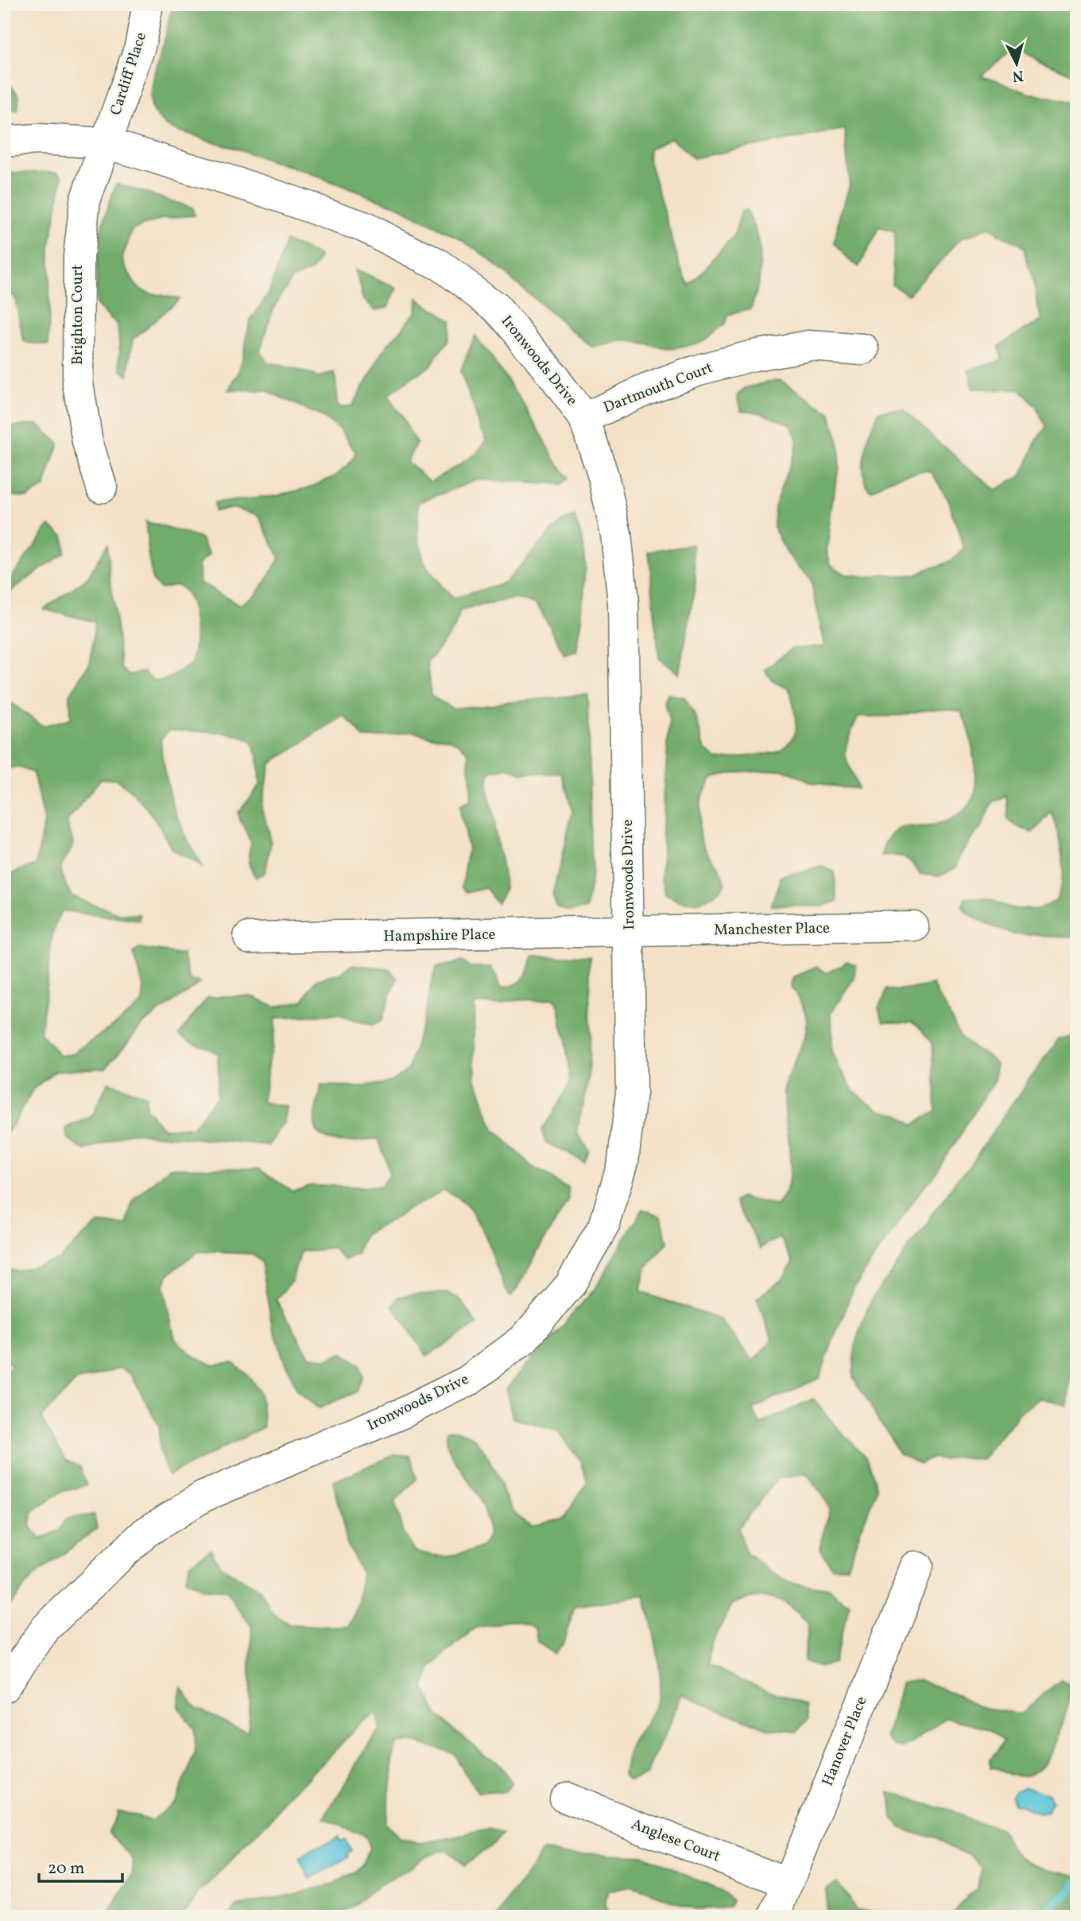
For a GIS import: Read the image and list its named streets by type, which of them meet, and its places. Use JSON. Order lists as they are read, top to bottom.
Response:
{
  "streets": {
    "street": [
      "Cardiff Place",
      "Brighton Court",
      "Ironwoods Drive",
      "Dartmouth Court",
      "Manchester Place",
      "Hampshire Place",
      "Hanover Place",
      "Anglese Court"
    ]
  },
  "crossings": [
    ["Cardiff Place", "Brighton Court"],
    ["Cardiff Place", "Ironwoods Drive"],
    ["Brighton Court", "Ironwoods Drive"],
    ["Ironwoods Drive", "Dartmouth Court"],
    ["Ironwoods Drive", "Manchester Place"],
    ["Ironwoods Drive", "Hampshire Place"],
    ["Manchester Place", "Hampshire Place"],
    ["Hanover Place", "Anglese Court"]
  ],
  "scale_bar": "20 m",
  "north": "bottom"
}
